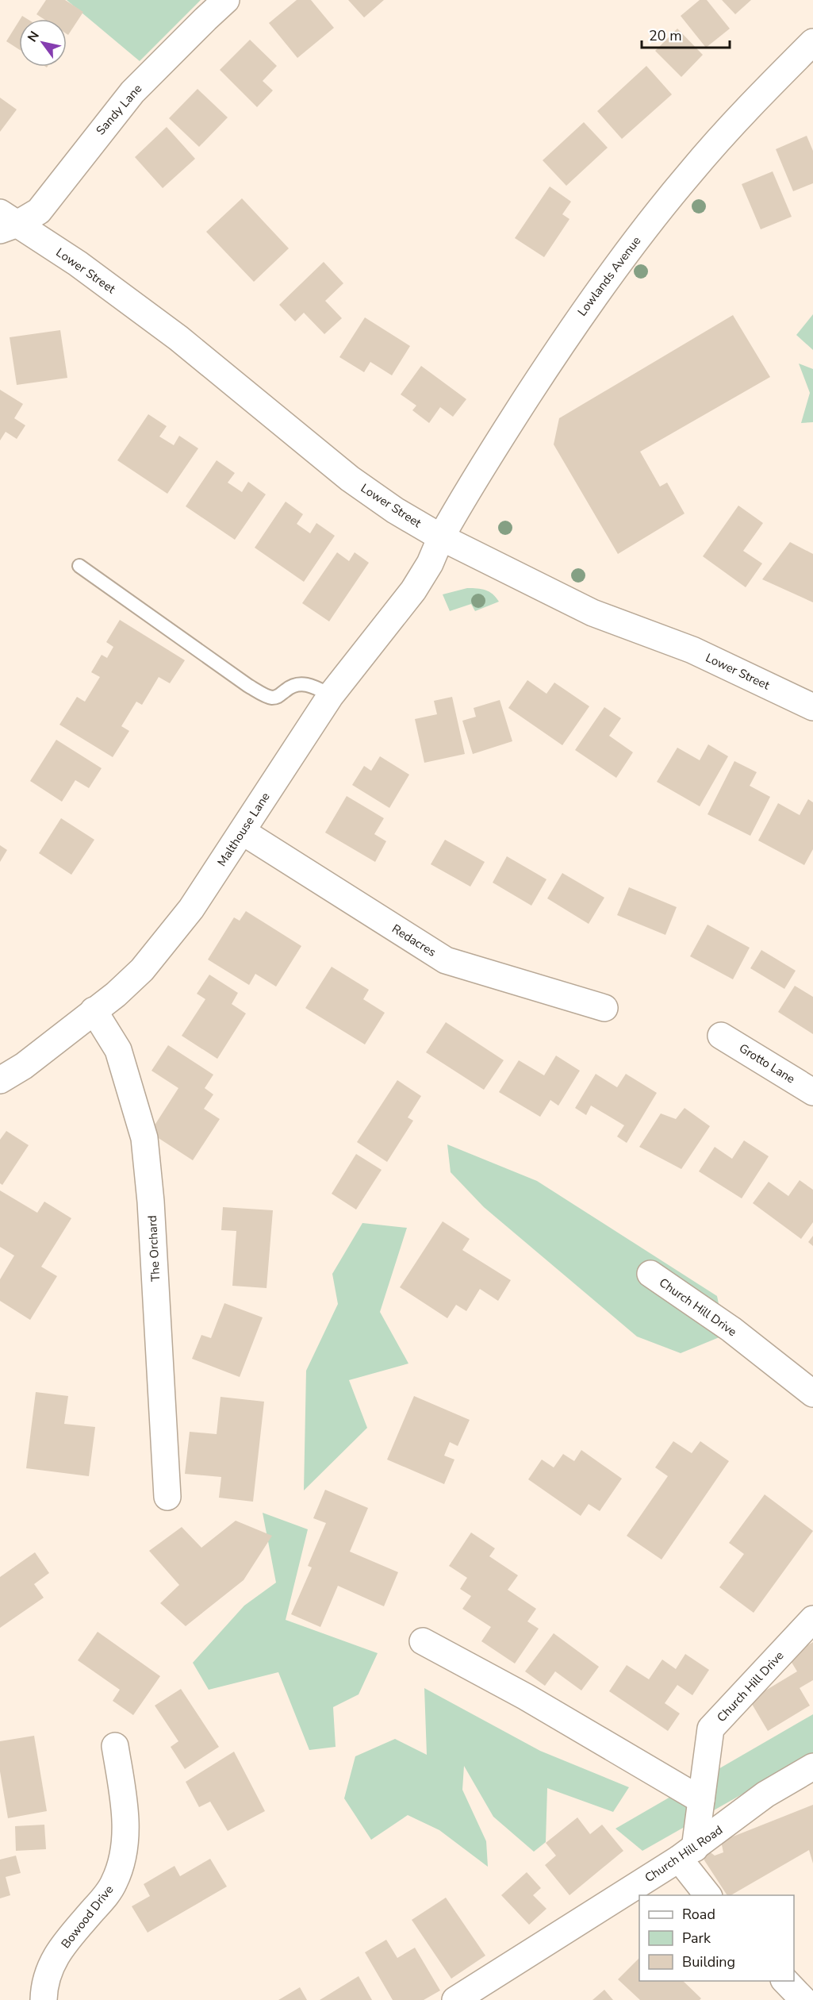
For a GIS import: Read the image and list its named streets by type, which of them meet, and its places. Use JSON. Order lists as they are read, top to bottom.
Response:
{
  "streets": {
    "street": [
      "Sandy Lane",
      "Lower Street",
      "Lowlands Avenue",
      "Malthouse Lane",
      "Redacres",
      "Grotto Lane",
      "The Orchard",
      "Church Hill Drive",
      "Church Hill Road",
      "Bowood Drive"
    ]
  },
  "crossings": [
    ["Sandy Lane", "Lower Street"],
    ["Lower Street", "Lowlands Avenue"],
    ["Lower Street", "Malthouse Lane"],
    ["Lowlands Avenue", "Malthouse Lane"],
    ["Malthouse Lane", "Redacres"],
    ["Malthouse Lane", "The Orchard"],
    ["Church Hill Drive", "Church Hill Road"]
  ],
  "legend": ["Road", "Park", "Building"],
  "scale_bar": "20 m",
  "north": "top left"
}
